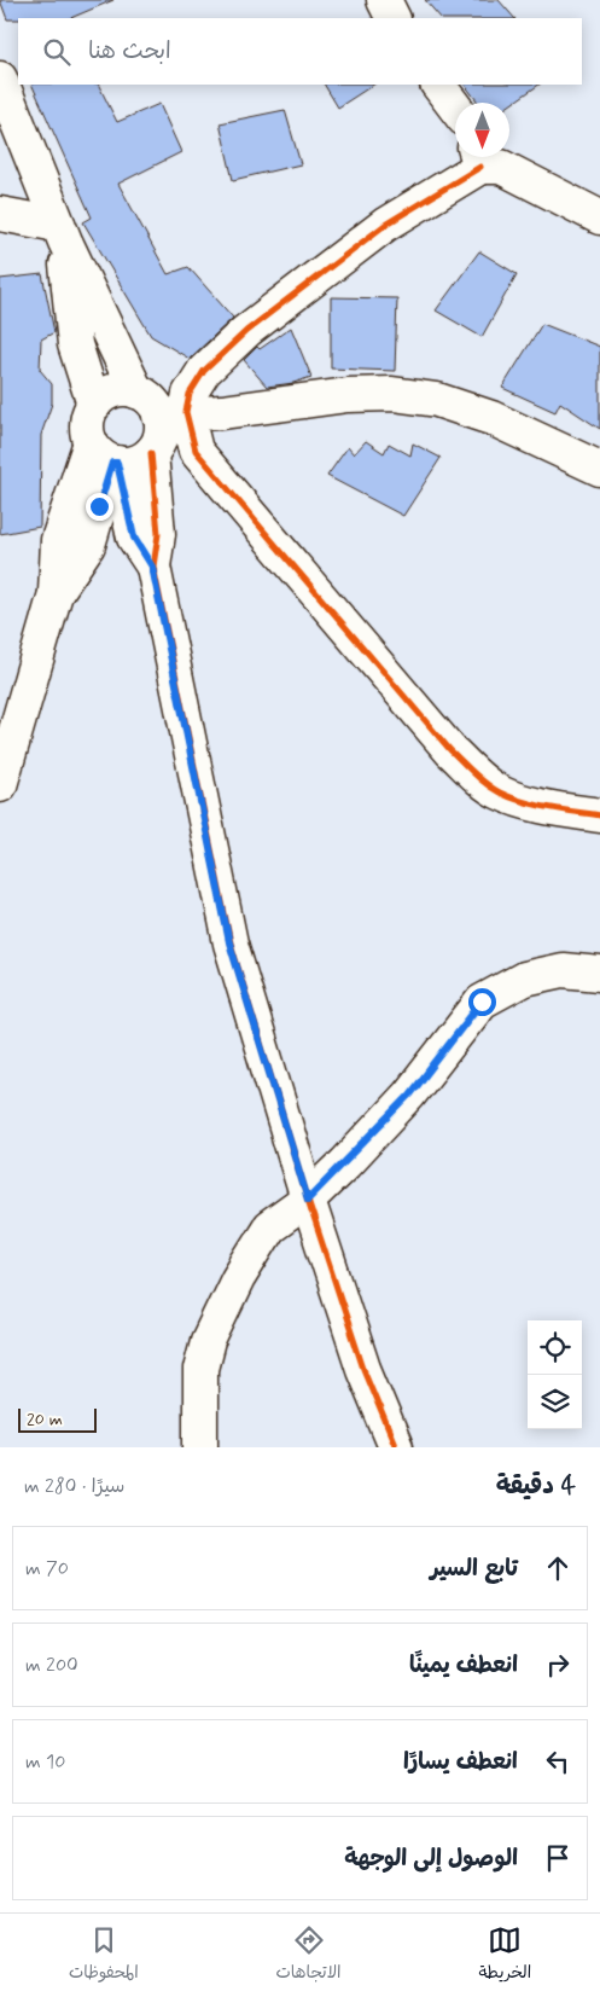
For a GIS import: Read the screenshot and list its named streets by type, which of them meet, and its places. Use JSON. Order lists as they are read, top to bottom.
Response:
{
  "scale_bar": "20 m",
  "north": "bottom",
  "page": {
    "search": "ابحث هنا",
    "scale": "20 m",
    "heading": ["4 دقيقة", "سيرًا · 280 m"],
    "list": [
      ["تابع السير", "70 m"],
      ["انعطف يمينًا", "200 m"],
      ["انعطف يسارًا", "10 m"],
      "الوصول إلى الوجهة"
    ],
    "nav": ["الخريطة", "الاتجاهات", "المحفوظات"]
  }
}
